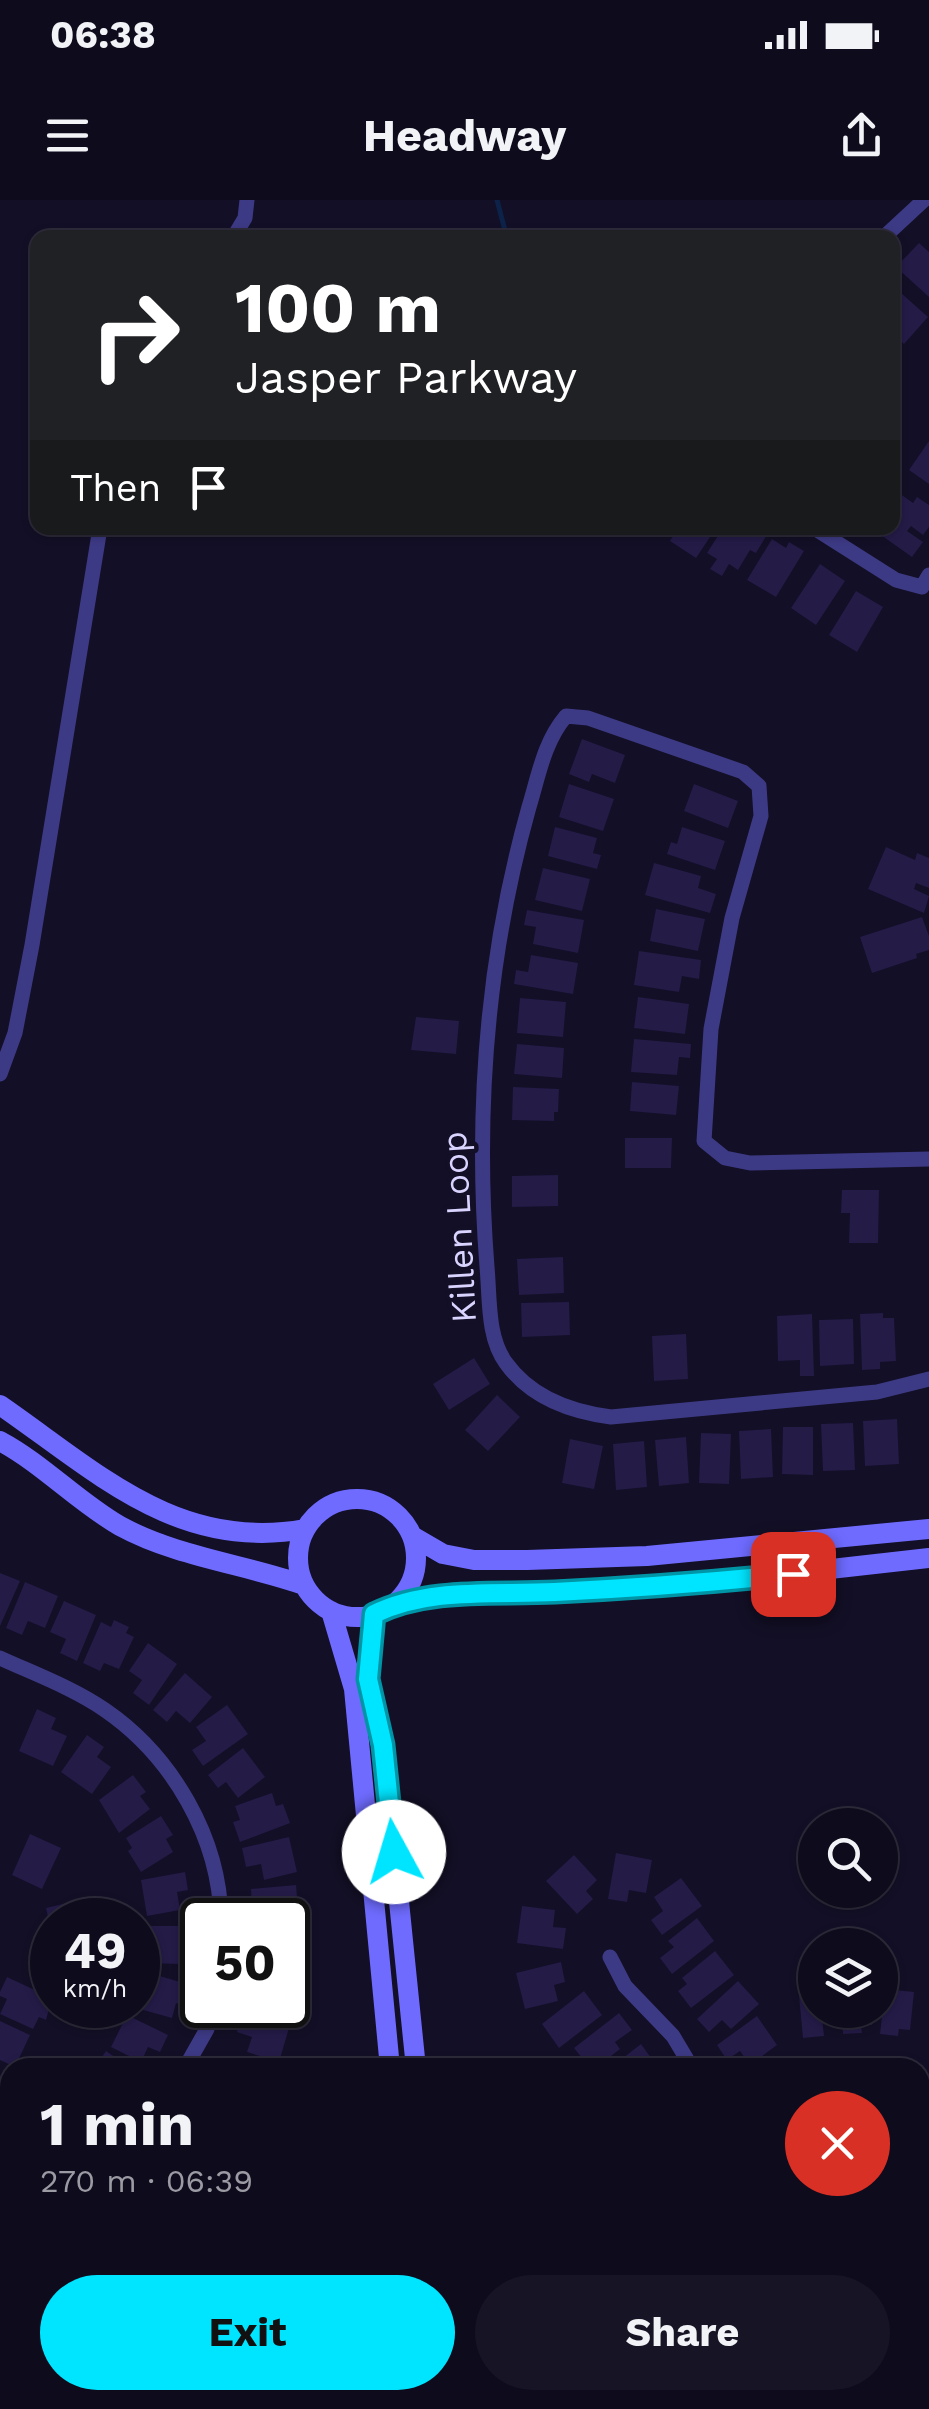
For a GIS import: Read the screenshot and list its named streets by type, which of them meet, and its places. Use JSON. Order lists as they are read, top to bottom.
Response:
{
  "streets": {
    "street": ["Killen Loop"]
  },
  "page": {
    "status": "06:38",
    "header": "Headway",
    "turn": ["100 m", "Jasper Parkway"],
    "then": "Then",
    "speed": "49 km/h",
    "limit": "50",
    "heading": ["1 min", "270 m · 06:39"],
    "buttons": ["Exit", "Share"]
  }
}
